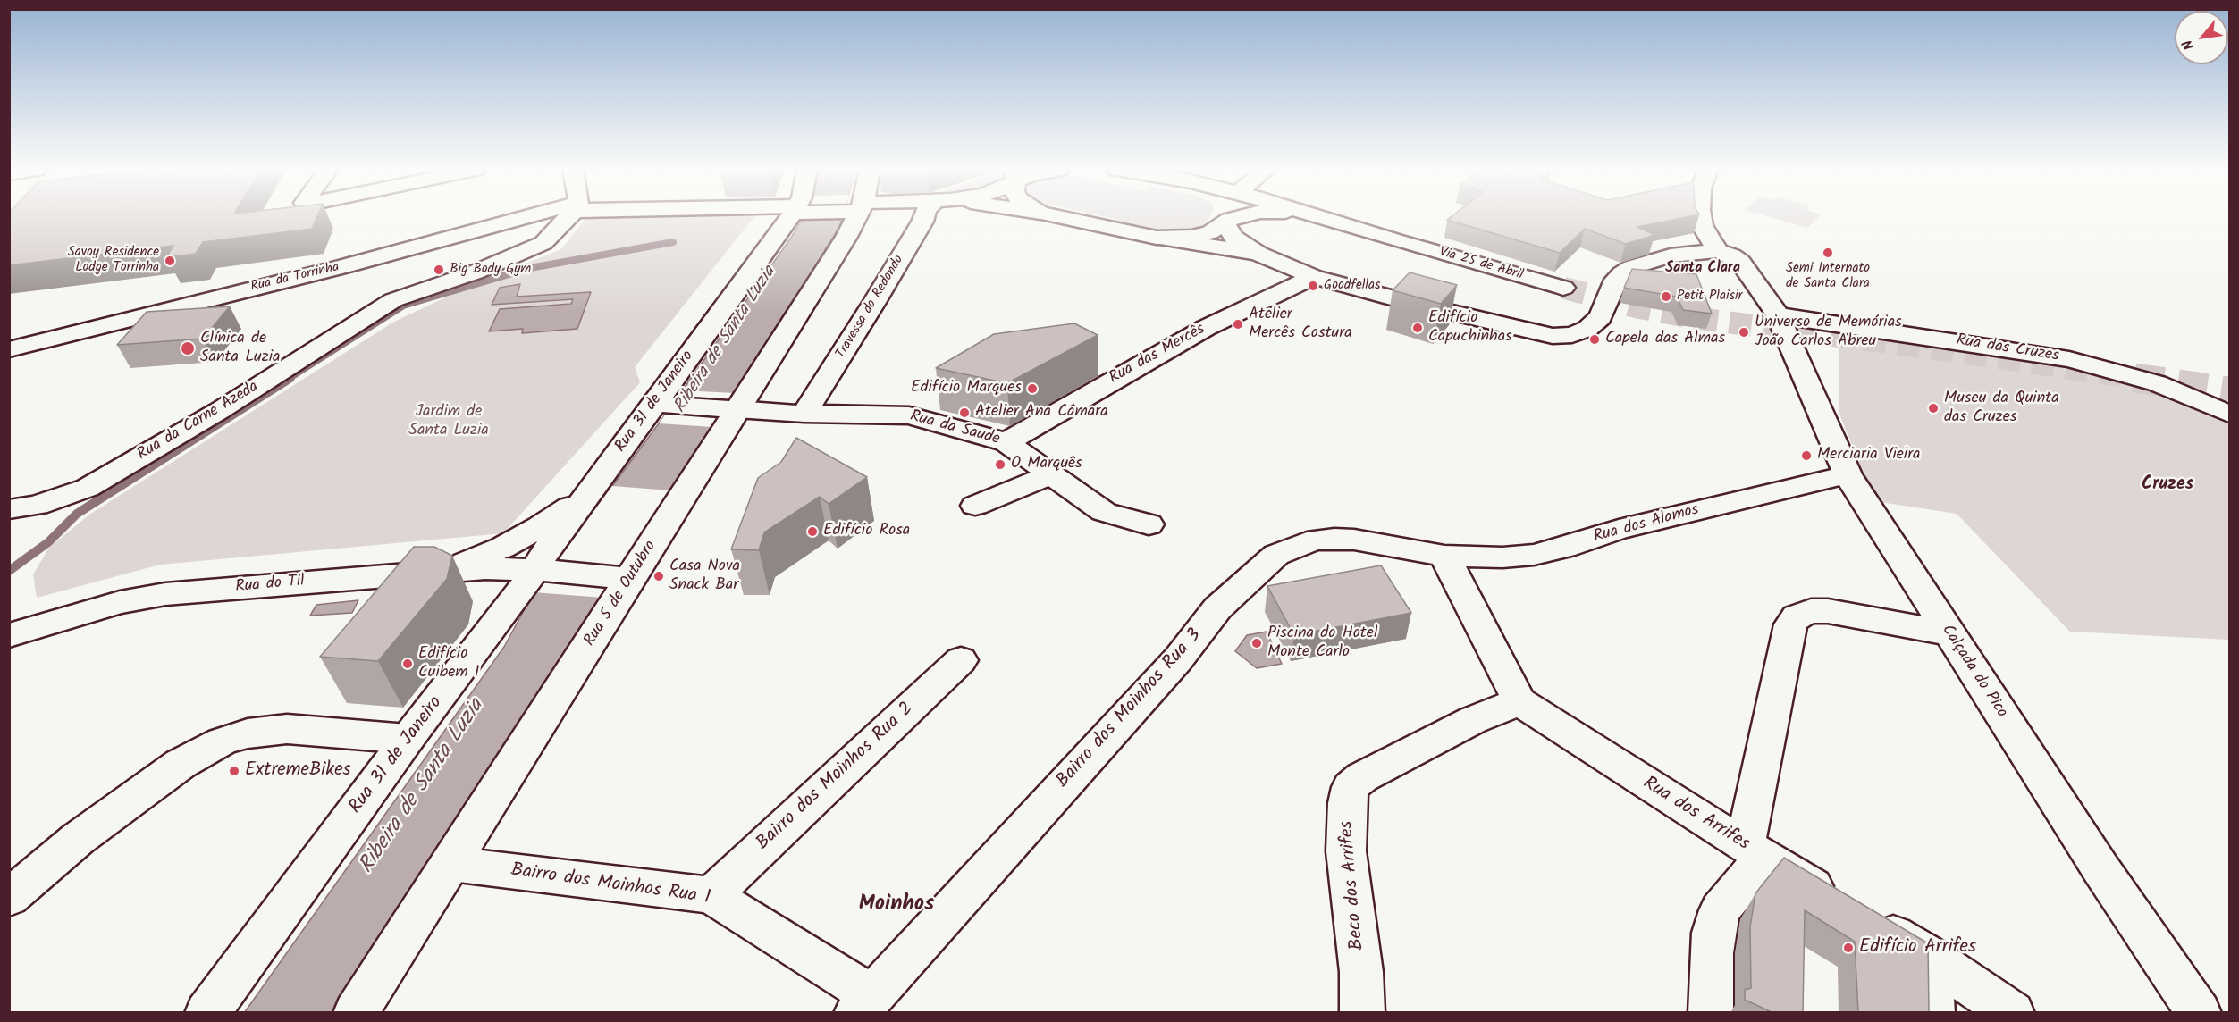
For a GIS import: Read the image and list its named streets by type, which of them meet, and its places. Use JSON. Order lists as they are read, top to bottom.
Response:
{
  "streets": {
    "street": [
      "Via 25 de Abril",
      "Rua da Torrinha",
      "Travessa do Redondo",
      "Rua das Cruzes",
      "Rua das Mercês",
      "Rua 31 de Janeiro",
      "Rua da Carne Azeda",
      "Rua da Saude",
      "Rua dos Alamos",
      "Rua do Til",
      "Rua 5 de Outubro",
      "Calçada do Pico",
      "Bairro dos Moinhos Rua 3",
      "Bairro dos Moinhos Rua 2",
      "Rua dos Arrifes",
      "Bairro dos Moinhos Rua 1",
      "Beco dos Arrifes"
    ]
  },
  "crossings": [
    ["Travessa do Redondo", "Rua da Saude"],
    ["Rua das Cruzes", "Calçada do Pico"],
    ["Rua das Mercês", "Rua da Saude"],
    ["Rua 31 de Janeiro", "Rua da Saude"],
    ["Rua 31 de Janeiro", "Rua do Til"],
    ["Rua da Saude", "Rua 5 de Outubro"],
    ["Rua dos Alamos", "Calçada do Pico"],
    ["Rua dos Alamos", "Bairro dos Moinhos Rua 3"],
    ["Rua do Til", "Rua 5 de Outubro"],
    ["Rua 5 de Outubro", "Bairro dos Moinhos Rua 1"],
    ["Bairro dos Moinhos Rua 3", "Bairro dos Moinhos Rua 1"],
    ["Bairro dos Moinhos Rua 2", "Bairro dos Moinhos Rua 1"],
    ["Rua dos Arrifes", "Beco dos Arrifes"]
  ],
  "districts": ["Santa Clara", "Cruzes", "Moinhos"],
  "water": ["Ribeira de Santa Luzia"],
  "parks": ["Jardim de Santa Luzia"],
  "places": [
    "Semi Internato de Santa Clara",
    "Savoy Residence Lodge Torrinha",
    "Big Body Gym",
    "Goodfellas",
    "Petit Plaisir",
    "Atelier Mercês Costura",
    "Edifício Capuchinhas",
    "Universo de Memórias João Carlos Abreu",
    "Capela das Almas",
    "Clínica de Santa Luzia",
    "Edifício Marques",
    "Museu da Quinta das Cruzes",
    "Atelier Ana Câmara",
    "Merciaria Vieira",
    "O Marquês",
    "Edifício Rosa",
    "Casa Nova Snack Bar",
    "Piscina do Hotel Monte Carlo",
    "Edifício Cuibem I",
    "ExtremeBikes",
    "Edifício Arrifes"
  ],
  "north": "bottom left"
}
